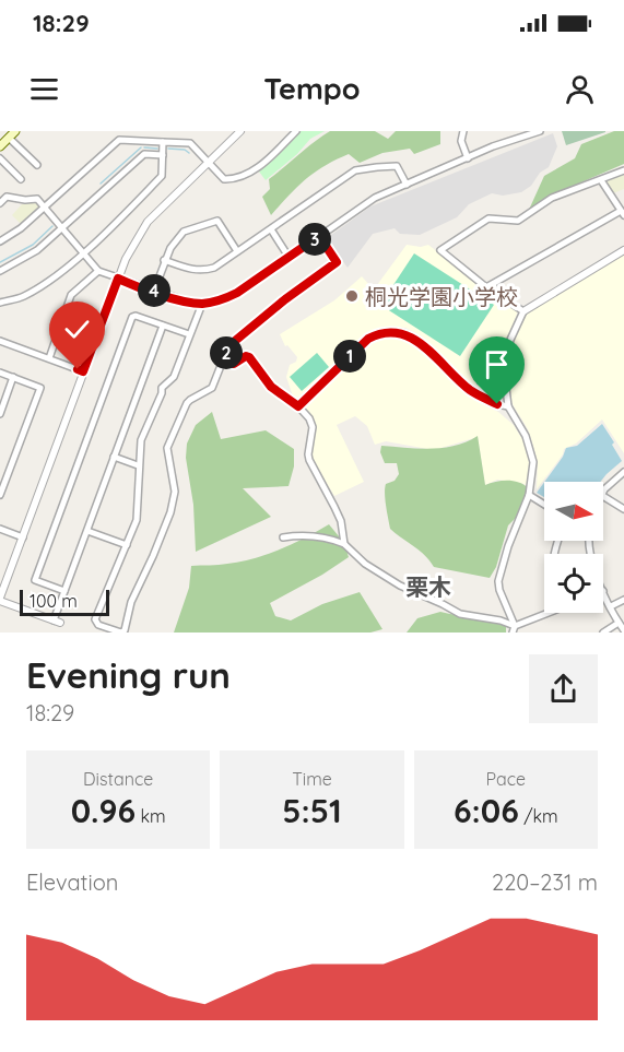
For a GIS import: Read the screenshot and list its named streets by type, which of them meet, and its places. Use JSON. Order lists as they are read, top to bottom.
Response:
{
  "districts": ["栗木"],
  "places": ["桐光学園小学校"],
  "scale_bar": "100 m",
  "north": "right",
  "page": {
    "status": "18:29",
    "header": "Tempo",
    "pins": [
      "3",
      "4",
      "2",
      "1"
    ],
    "scale": "100 m",
    "heading": ["Evening run", "18:29"],
    "stats": [
      ["Distance", "0.96 km"],
      ["Time", "5:51"],
      ["Pace", "6:06 /km"]
    ],
    "chart": ["Elevation", "220–231 m"]
  }
}
